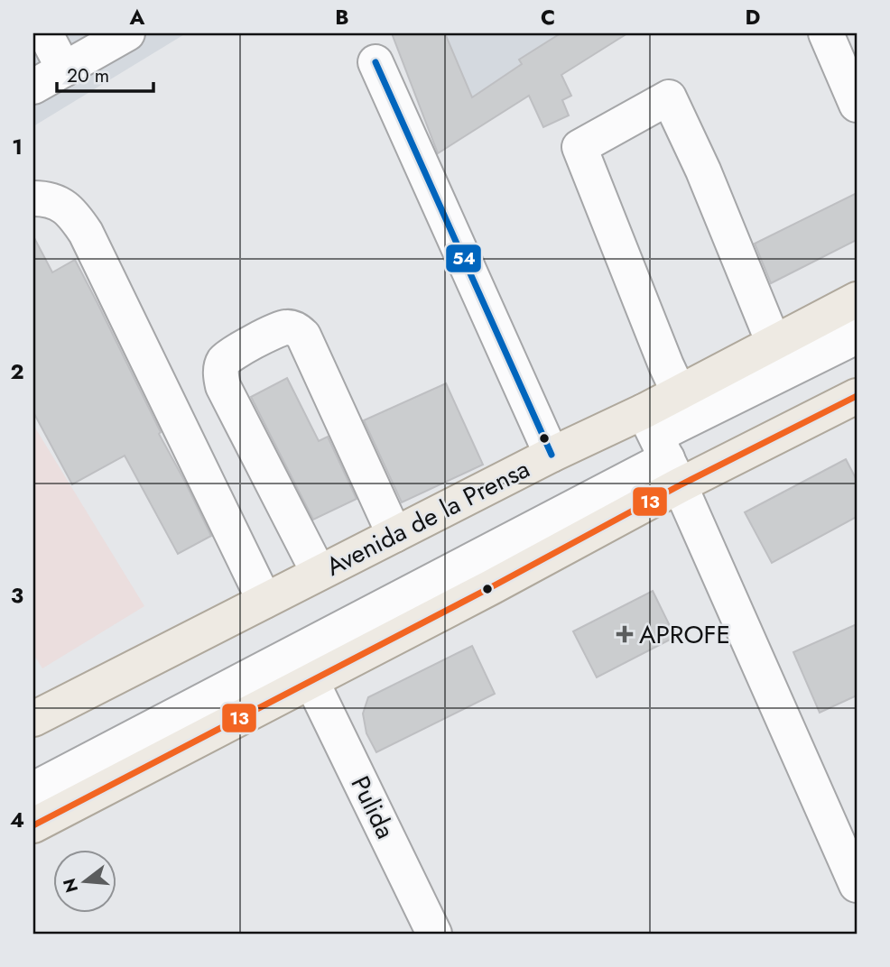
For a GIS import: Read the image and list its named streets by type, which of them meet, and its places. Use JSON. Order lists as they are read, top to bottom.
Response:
{
  "streets": {
    "main road": ["Avenida de la Prensa"],
    "street": ["Pulida"]
  },
  "crossings": [
    ["Avenida de la Prensa", "Pulida"]
  ],
  "places": {
    "health": ["APROFE"]
  },
  "lines": ["transit line 54", "transit line 13"],
  "scale_bar": "20 m",
  "north": "left",
  "grid": {
    "columns": [
      "A",
      "B",
      "C",
      "D"
    ],
    "rows": [
      "1",
      "2",
      "3",
      "4"
    ]
  }
}
